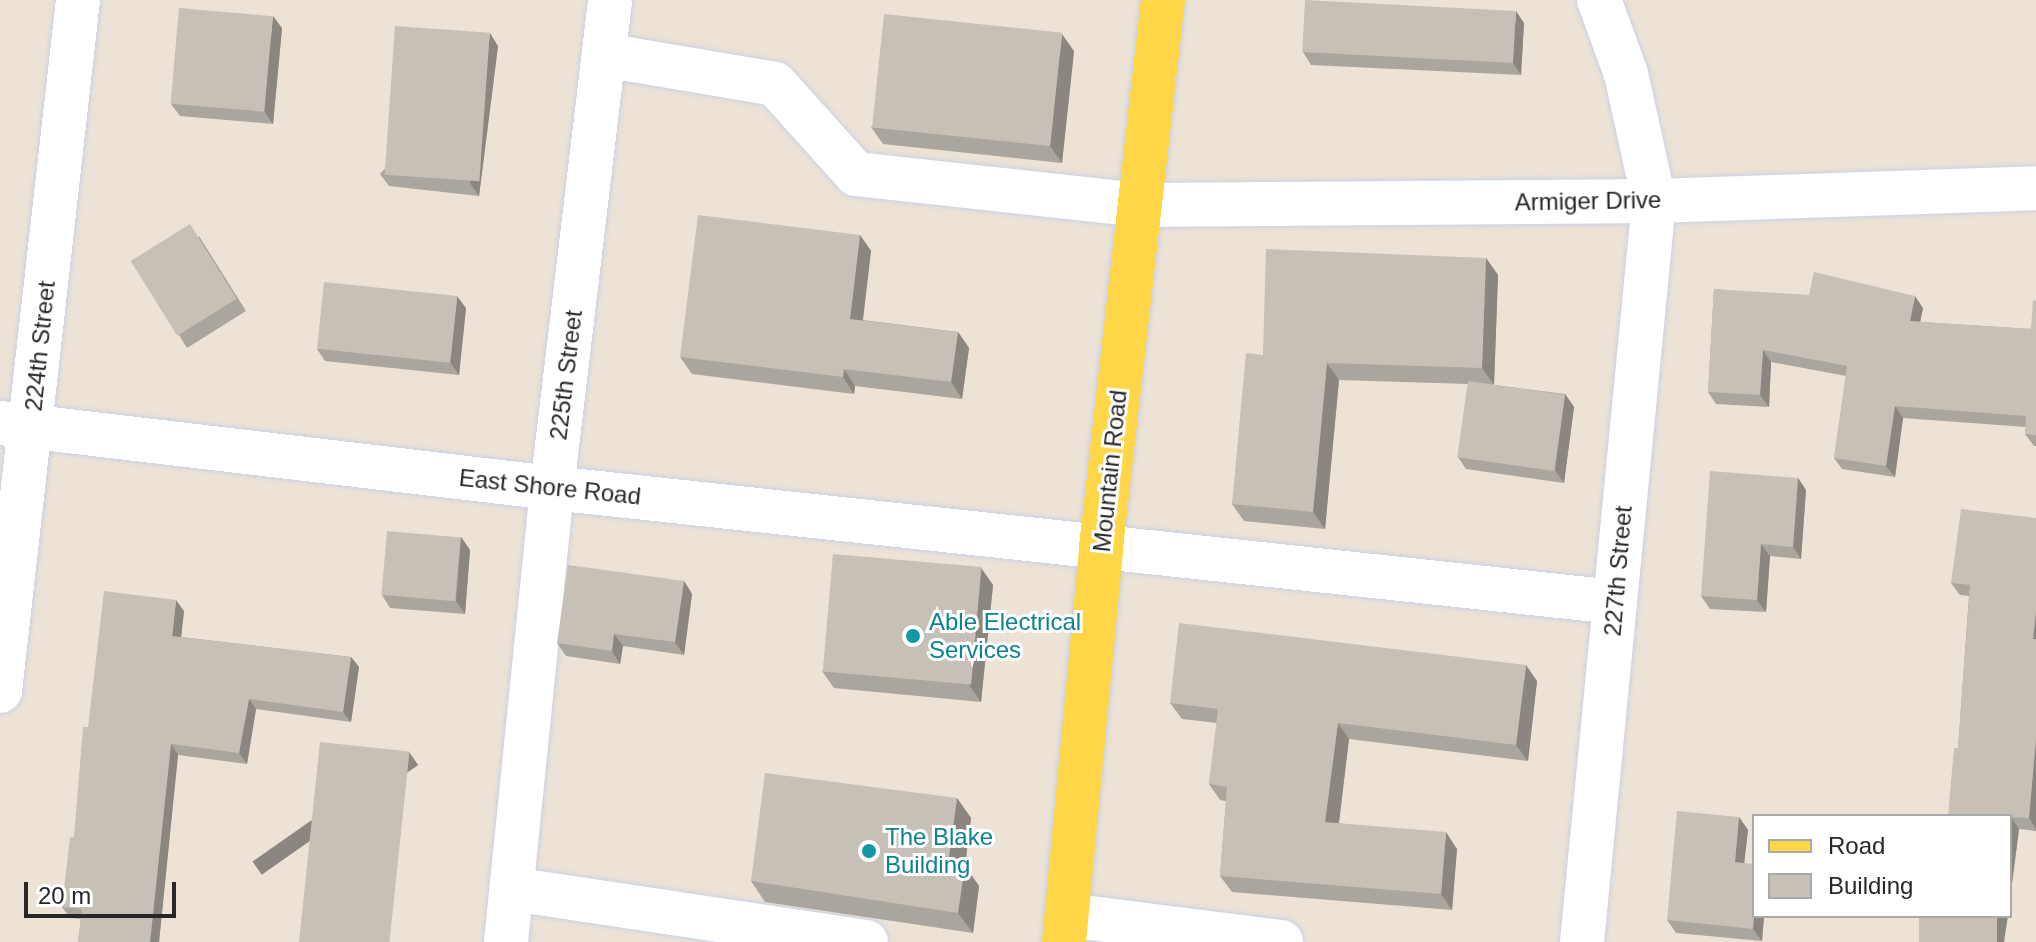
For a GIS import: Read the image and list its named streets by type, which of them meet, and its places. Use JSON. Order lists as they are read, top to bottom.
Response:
{
  "streets": {
    "main road": ["Mountain Road"],
    "street": [
      "Armiger Drive",
      "224th Street",
      "225th Street",
      "East Shore Road",
      "227th Street"
    ]
  },
  "crossings": [
    ["Armiger Drive", "225th Street"],
    ["Armiger Drive", "Mountain Road"],
    ["Armiger Drive", "227th Street"],
    ["224th Street", "East Shore Road"],
    ["225th Street", "East Shore Road"],
    ["Mountain Road", "East Shore Road"],
    ["East Shore Road", "227th Street"]
  ],
  "places": ["Able Electrical Services", "The Blake Building"],
  "legend": ["Road", "Building"],
  "scale_bar": "20 m"
}
